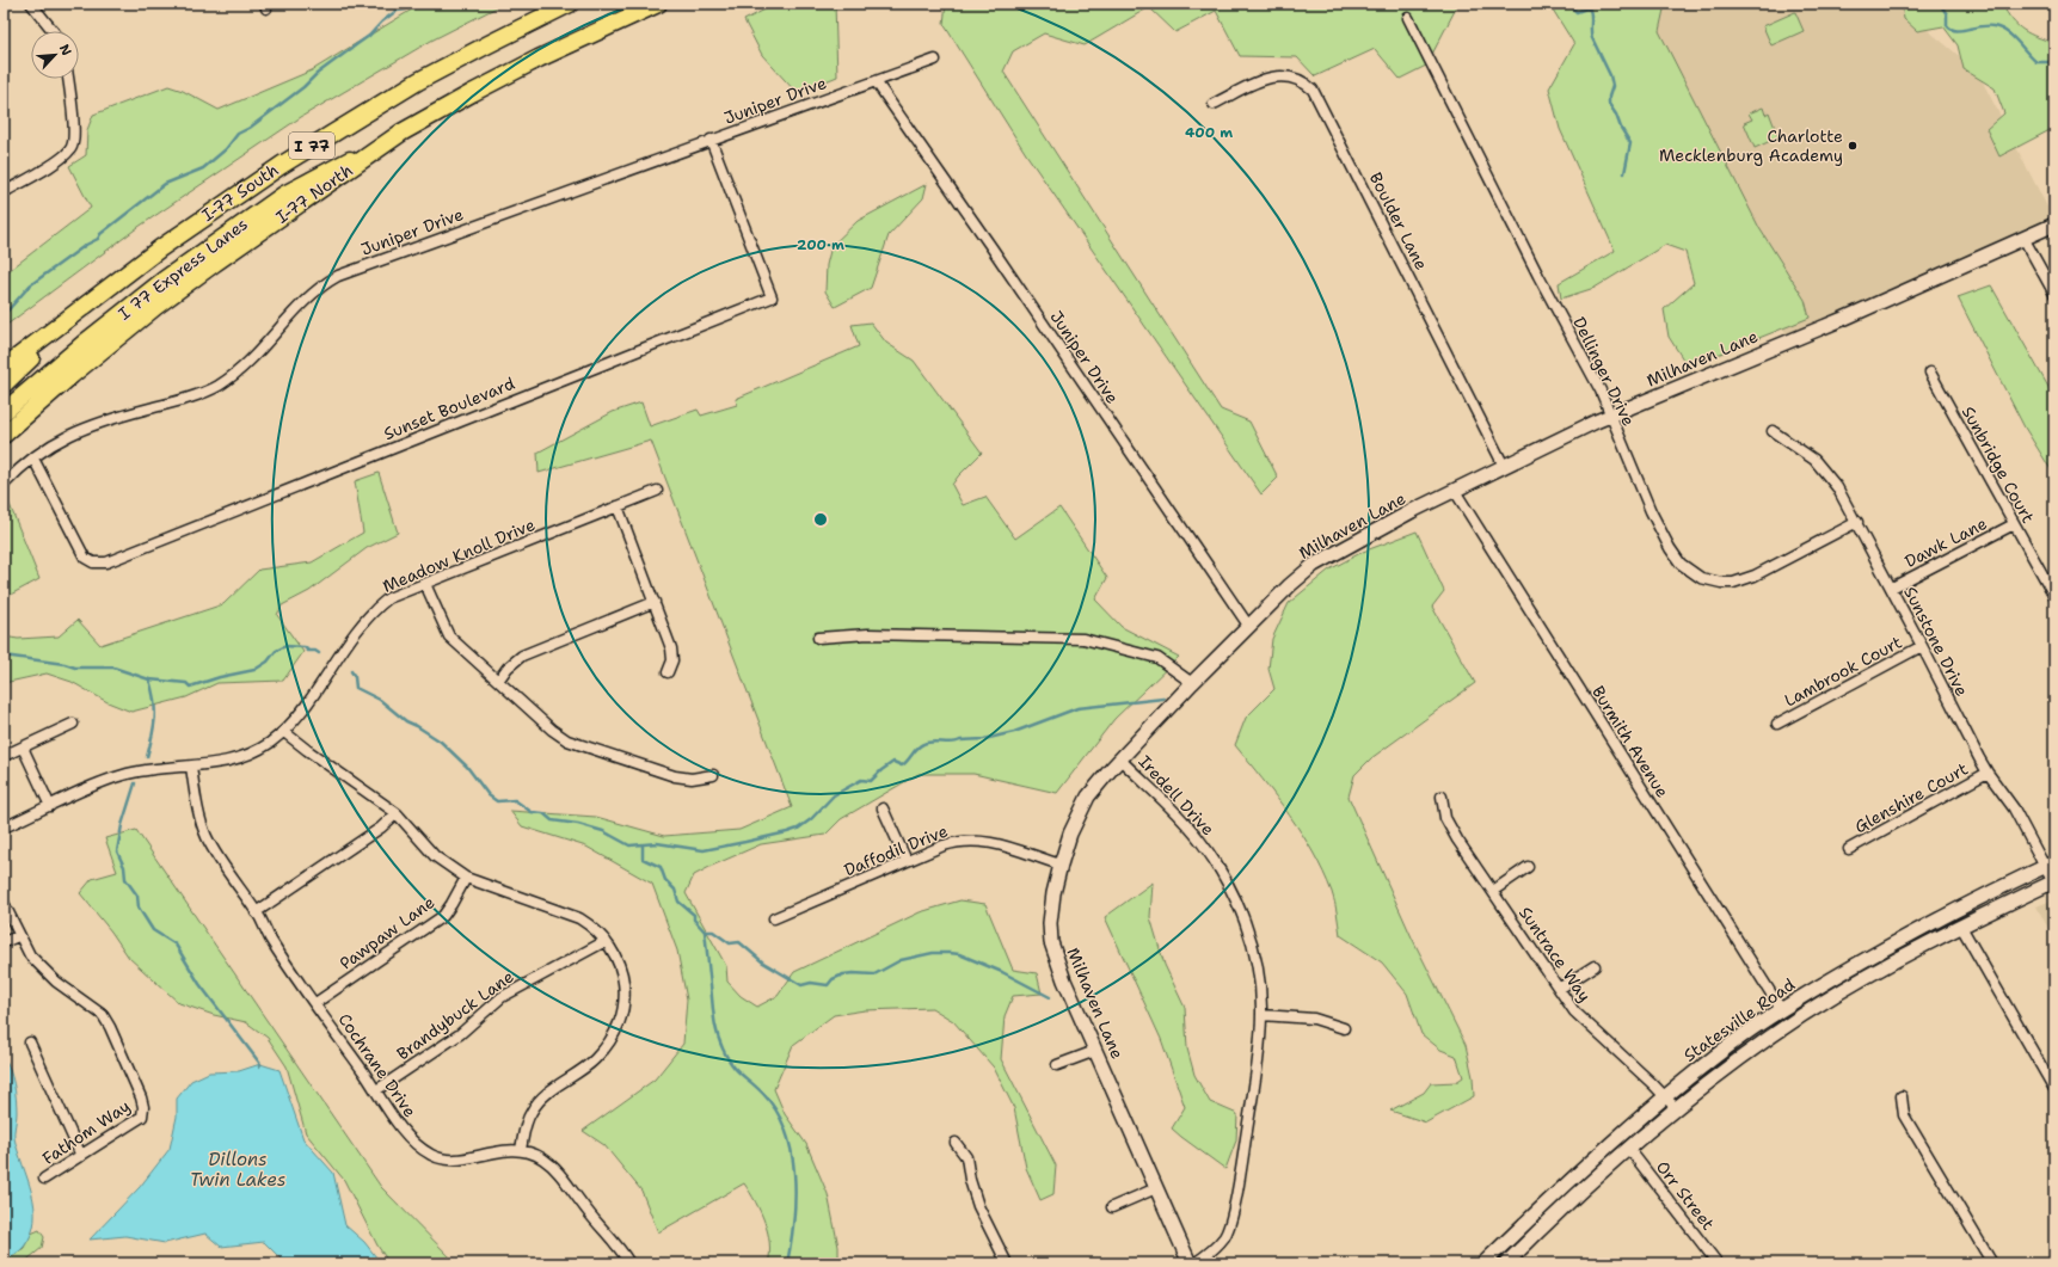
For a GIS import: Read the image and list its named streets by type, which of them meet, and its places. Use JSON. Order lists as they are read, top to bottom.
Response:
{
  "streets": {
    "highway": [
      "I 77",
      "I-77 South",
      "I-77 North",
      "I 77 Express Lanes"
    ],
    "street": [
      "Juniper Drive",
      "Boulder Lane",
      "Milhaven Lane",
      "Dellinger Drive",
      "Sunset Boulevard",
      "Sunbridge Court",
      "Dawk Lane",
      "Meadow Knoll Drive",
      "Sunstone Drive",
      "Lambrook Court",
      "Burmith Avenue",
      "Iredell Drive",
      "Glenshire Court",
      "Daffodil Drive",
      "Pawpaw Lane",
      "Suntrace Way",
      "Brandybuck Lane",
      "Statesville Road",
      "Cochrane Drive",
      "Fathom Way",
      "Orr Street"
    ]
  },
  "crossings": [
    ["Juniper Drive", "Milhaven Lane"],
    ["Juniper Drive", "Sunset Boulevard"],
    ["I 77", "I-77 South"],
    ["I-77 North", "I 77 Express Lanes"],
    ["Boulder Lane", "Milhaven Lane"],
    ["Milhaven Lane", "Dellinger Drive"],
    ["Milhaven Lane", "Burmith Avenue"],
    ["Milhaven Lane", "Iredell Drive"],
    ["Milhaven Lane", "Daffodil Drive"],
    ["Dellinger Drive", "Sunstone Drive"],
    ["Sunbridge Court", "Dawk Lane"],
    ["Dawk Lane", "Sunstone Drive"],
    ["Meadow Knoll Drive", "Cochrane Drive"],
    ["Sunstone Drive", "Lambrook Court"],
    ["Sunstone Drive", "Glenshire Court"],
    ["Sunstone Drive", "Statesville Road"],
    ["Burmith Avenue", "Statesville Road"],
    ["Pawpaw Lane", "Cochrane Drive"],
    ["Suntrace Way", "Statesville Road"],
    ["Brandybuck Lane", "Cochrane Drive"],
    ["Statesville Road", "Orr Street"]
  ],
  "water": ["Dillons Twin Lakes"],
  "places": ["Charlotte Mecklenburg Academy"],
  "north": "top right",
  "rings": ["400 m", "200 m"]
}
